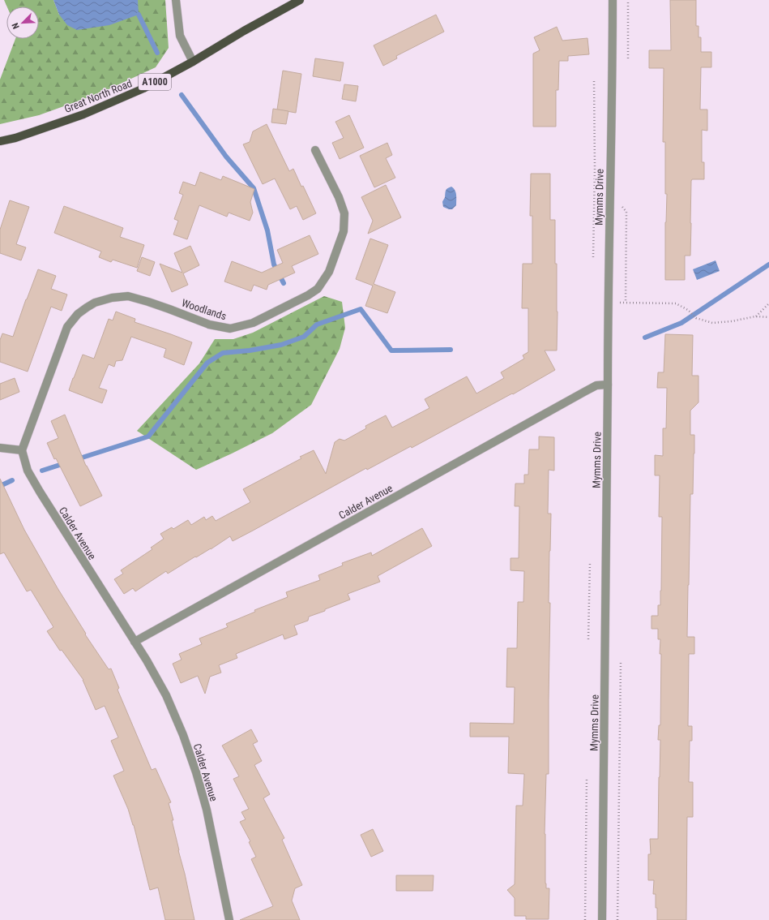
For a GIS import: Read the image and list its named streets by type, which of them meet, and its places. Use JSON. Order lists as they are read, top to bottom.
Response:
{
  "streets": {
    "main road": ["A1000", "Great North Road"],
    "street": ["Mymms Drive", "Woodlands", "Calder Avenue"]
  },
  "crossings": [
    ["Mymms Drive", "Calder Avenue"],
    ["Woodlands", "Calder Avenue"]
  ],
  "north": "bottom left"
}
